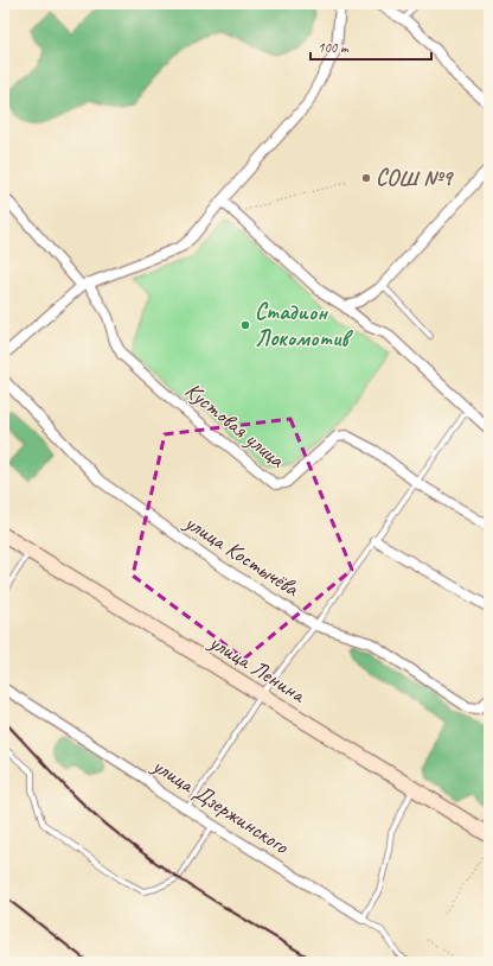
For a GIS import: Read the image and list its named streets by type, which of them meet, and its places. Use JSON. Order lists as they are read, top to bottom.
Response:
{
  "streets": {
    "main road": ["улица Ленина"],
    "street": ["Кустовая улица", "улица Костычёва", "улица Дзержинского"]
  },
  "places": ["СОШ №9", "Стадион Локомотив"],
  "scale_bar": "100 m"
}
